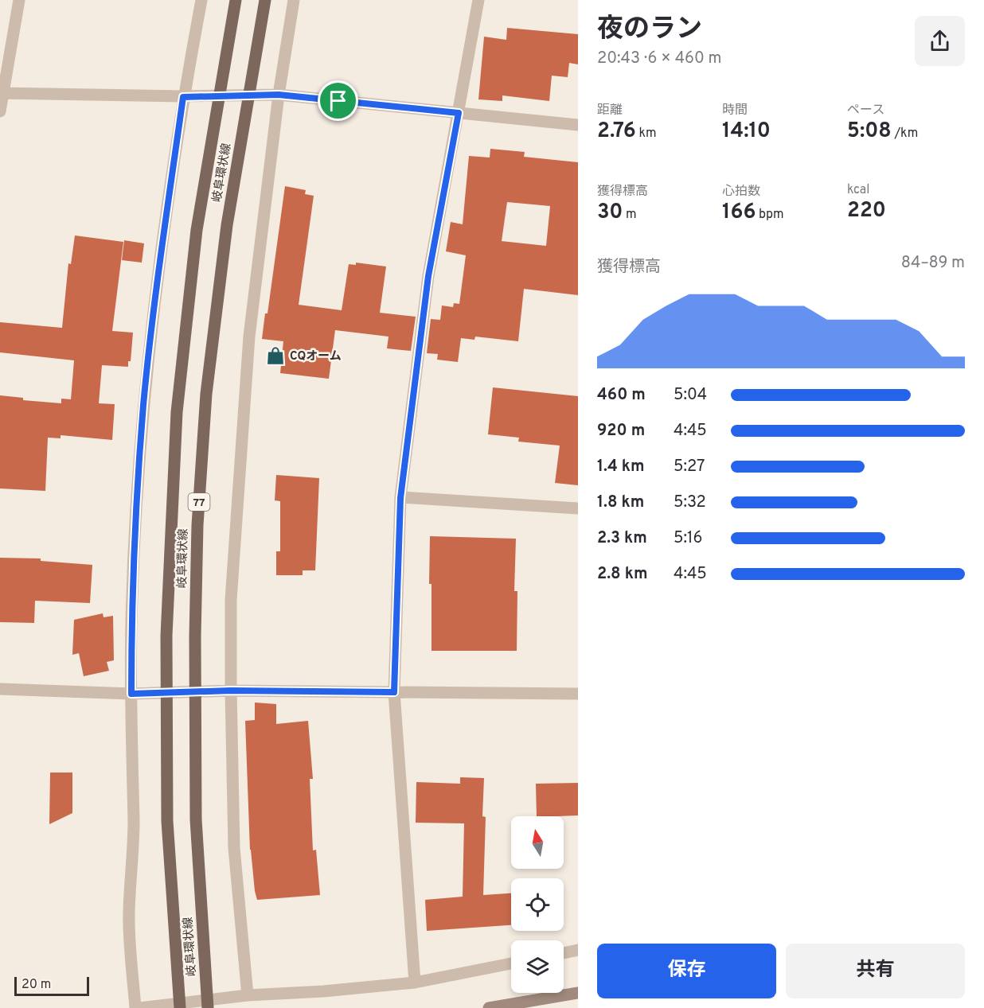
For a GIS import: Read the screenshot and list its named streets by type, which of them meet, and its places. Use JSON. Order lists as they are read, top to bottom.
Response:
{
  "streets": {
    "main road": ["岐阜環状線", "77"]
  },
  "places": {
    "shop": ["CQオーム"]
  },
  "scale_bar": "20 m",
  "north": "top",
  "page": {
    "heading": ["夜のラン", "20:43 · 6 × 460 m"],
    "stats": [
      ["距離", "2.76 km"],
      ["時間", "14:10"],
      ["ペース", "5:08 /km"],
      ["獲得標高", "30 m"],
      ["心拍数", "166 bpm"],
      ["kcal", "220"]
    ],
    "chart": ["獲得標高", "84–89 m"],
    "list": [
      {
        "name": "460 m",
        "note": "5:04"
      },
      {
        "name": "920 m",
        "note": "4:45"
      },
      {
        "name": "1.4 km",
        "note": "5:27"
      },
      {
        "name": "1.8 km",
        "note": "5:32"
      },
      {
        "name": "2.3 km",
        "note": "5:16"
      },
      {
        "name": "2.8 km",
        "note": "4:45"
      }
    ],
    "buttons": ["保存", "共有"],
    "scale": "20 m"
  }
}
